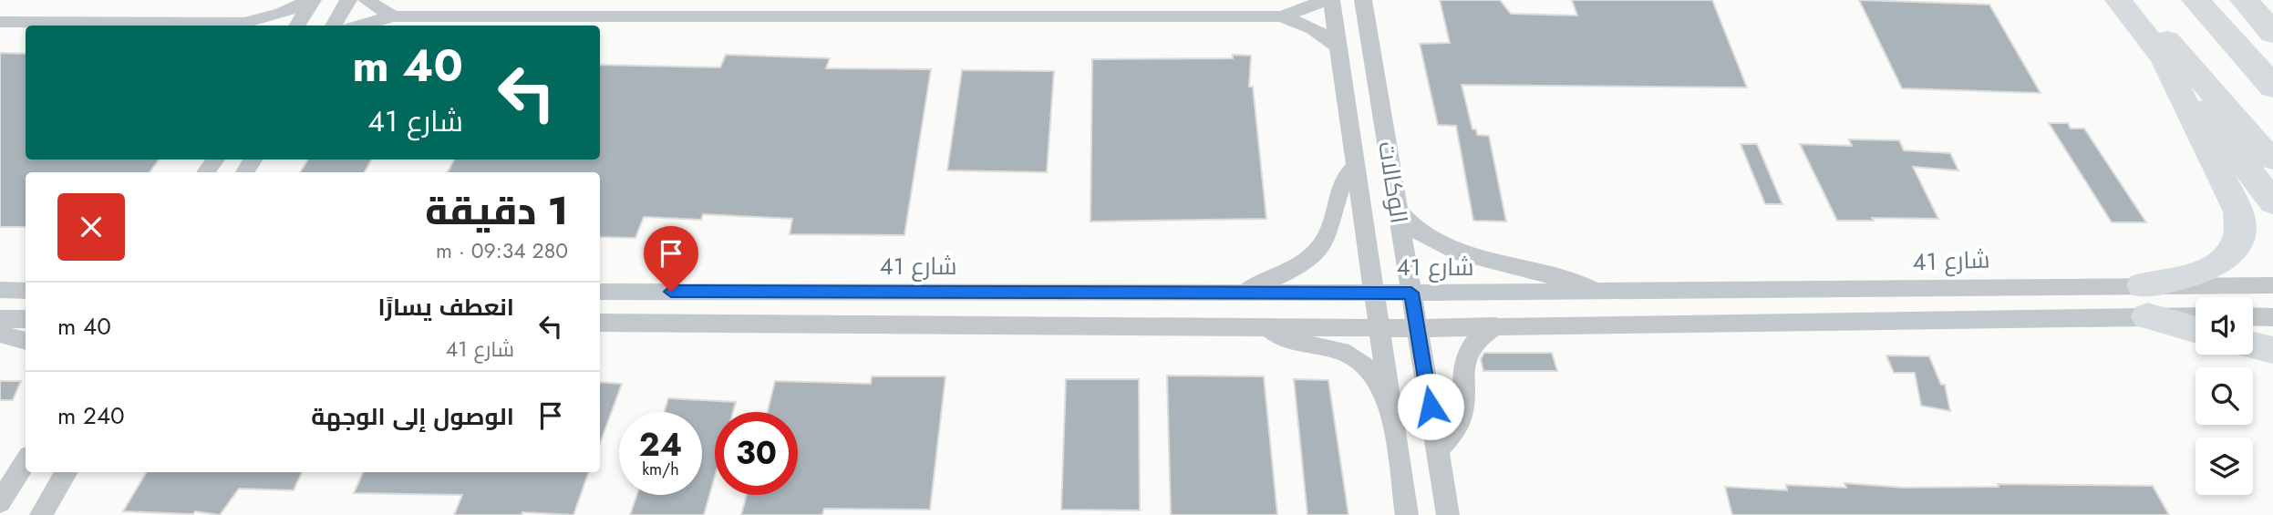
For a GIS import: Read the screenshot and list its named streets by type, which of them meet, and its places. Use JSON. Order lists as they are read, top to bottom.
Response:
{
  "streets": {
    "street": ["الوكالات", "شارع 41"]
  },
  "crossings": [
    ["الوكالات", "شارع 41"]
  ],
  "page": {
    "turn": ["40 m", "شارع 41"],
    "heading": ["1 دقيقة", "280 m · 09:34"],
    "list": [
      {
        "name": "انعطف يسارًا",
        "note": "شارع 41",
        "value": "40 m"
      },
      {
        "name": "الوصول إلى الوجهة",
        "value": "240 m"
      }
    ],
    "speed": "24 km/h",
    "limit": "30"
  }
}
